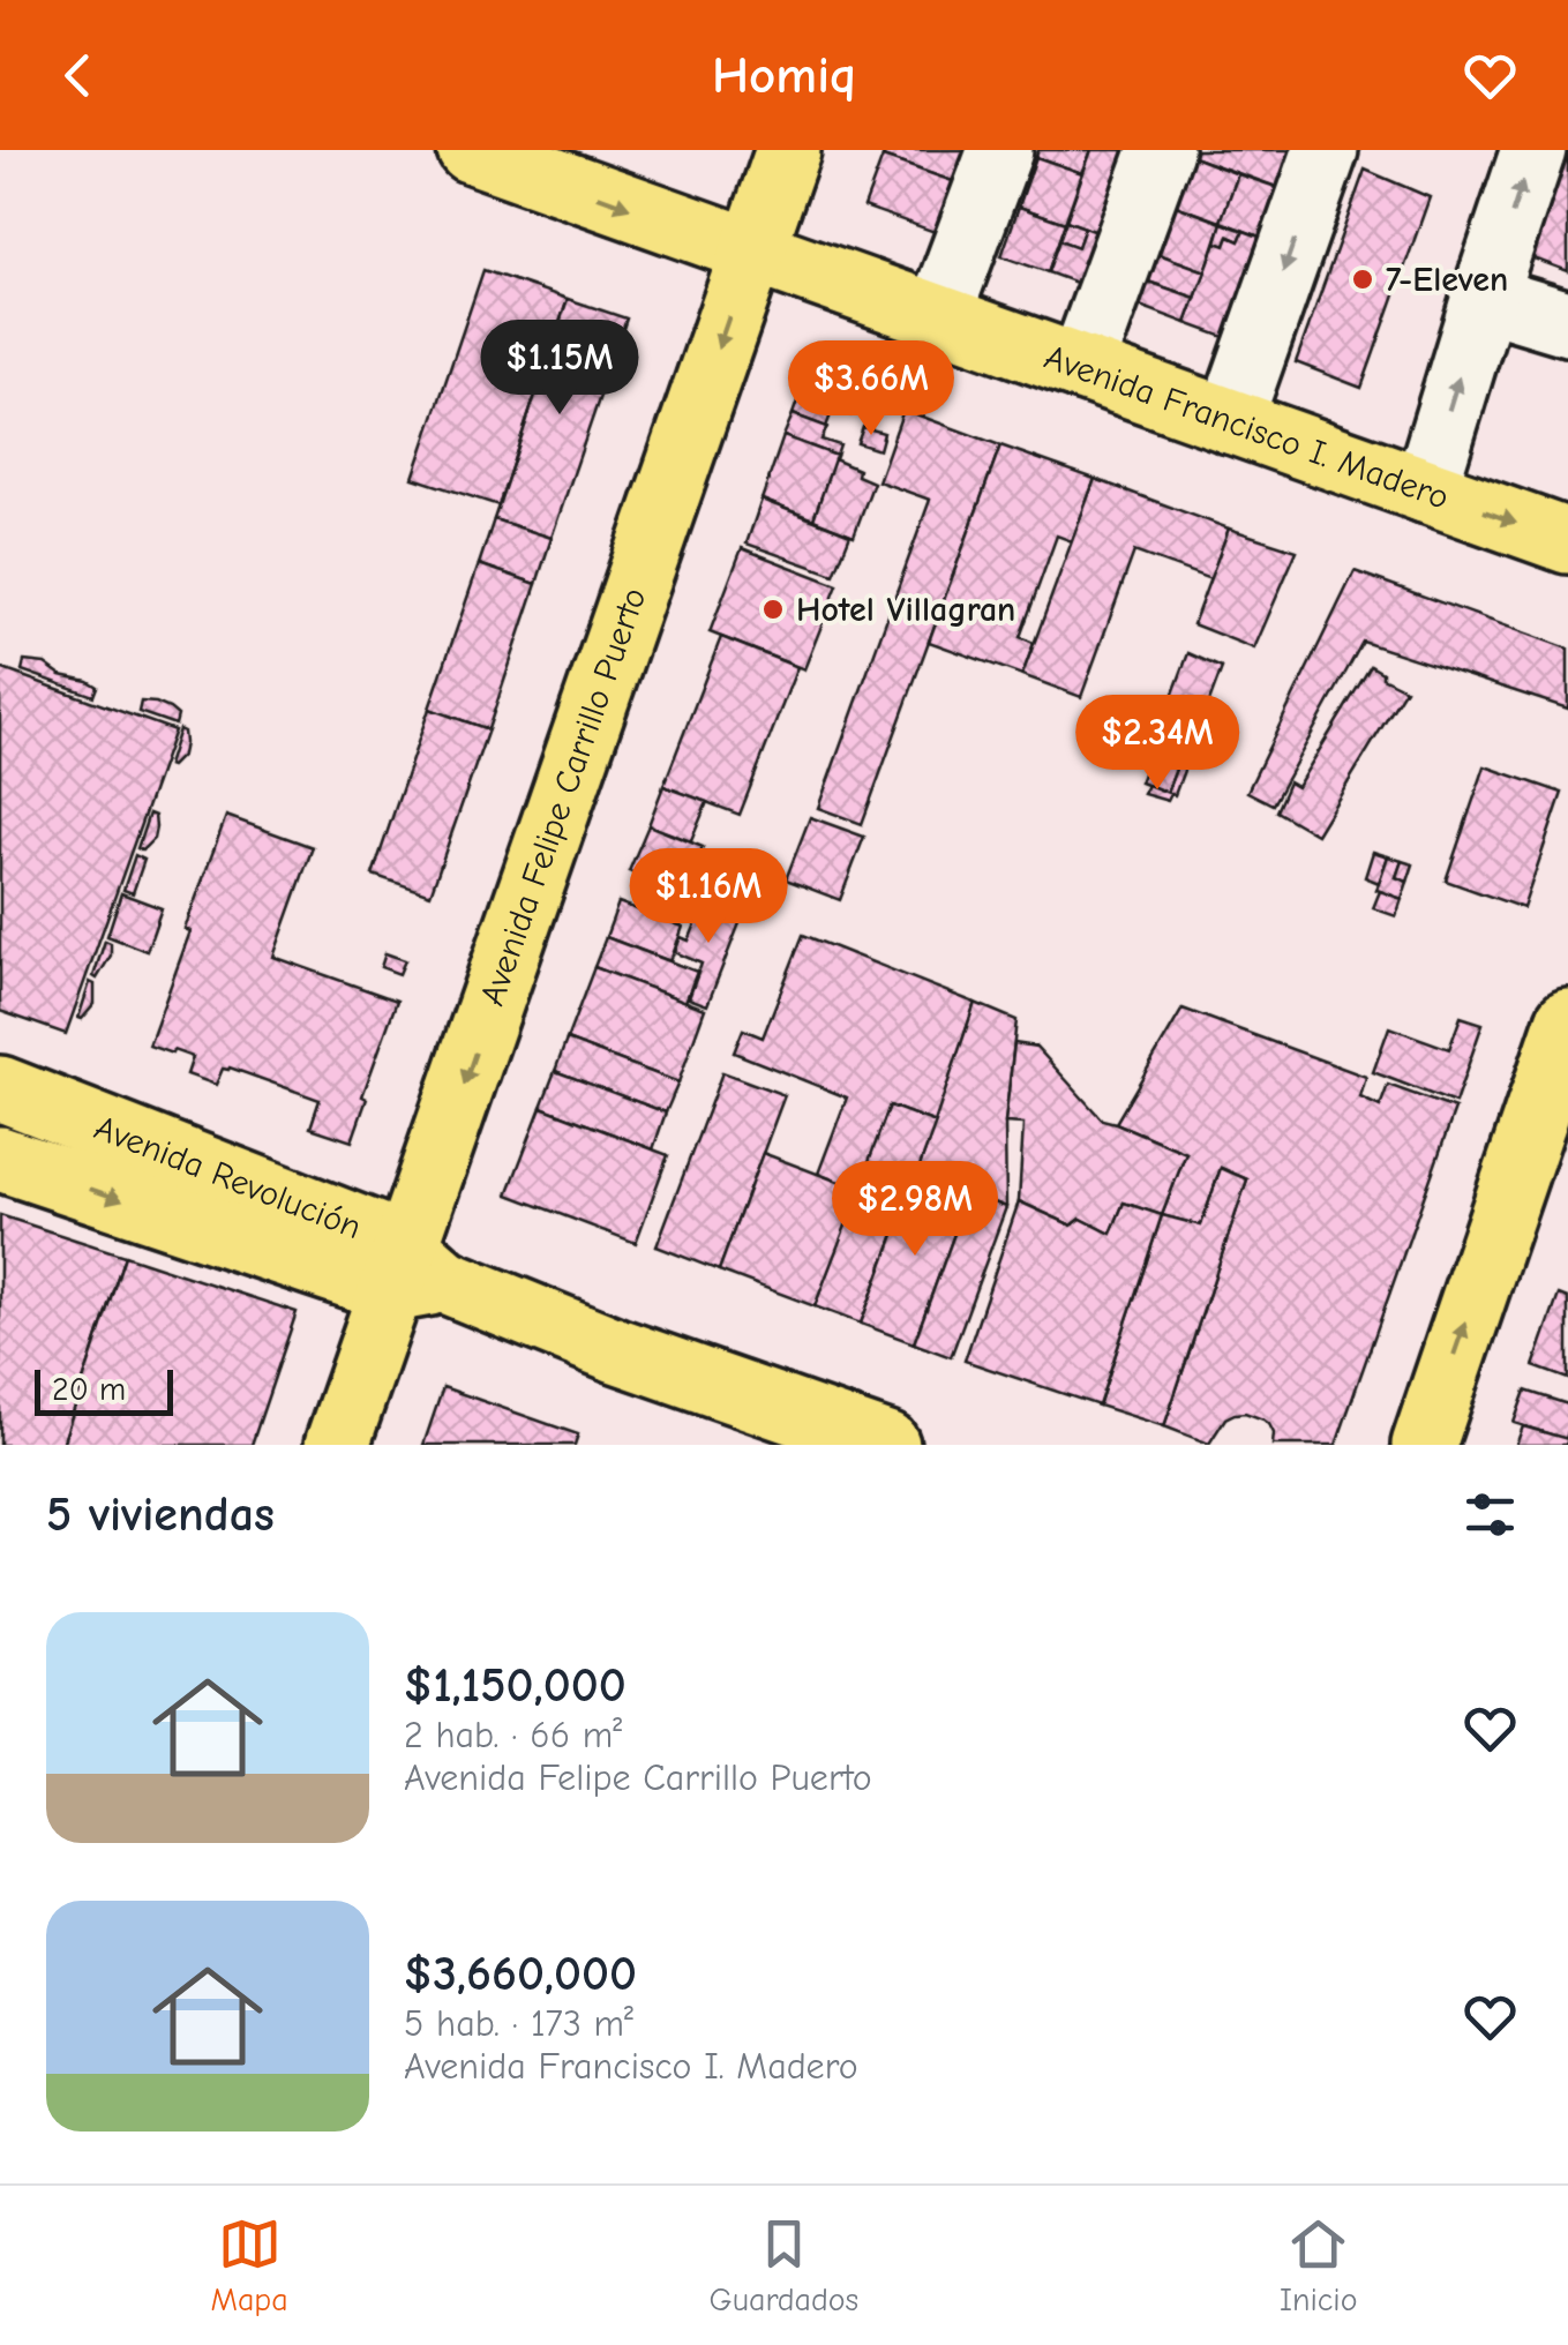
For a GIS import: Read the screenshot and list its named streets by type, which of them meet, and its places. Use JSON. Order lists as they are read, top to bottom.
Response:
{
  "streets": {
    "main road": ["Avenida Francisco I. Madero", "Avenida Felipe Carrillo Puerto", "Avenida Revolución"]
  },
  "crossings": [
    ["Avenida Francisco I. Madero", "Avenida Felipe Carrillo Puerto"],
    ["Avenida Felipe Carrillo Puerto", "Avenida Revolución"]
  ],
  "one_way": ["Avenida Francisco I. Madero", "Avenida Felipe Carrillo Puerto"],
  "places": ["7-Eleven", "Hotel Villagran"],
  "scale_bar": "20 m",
  "page": {
    "header": "Homiq",
    "price": [
      "$1.15M",
      "$3.66M",
      "$2.34M",
      "$1.16M",
      "$2.98M"
    ],
    "scale": "20 m",
    "heading": "5 viviendas",
    "list": [
      {
        "name": "$1,150,000",
        "note": "2 hab. · 66 m² · Avenida Felipe Carrillo Puerto"
      },
      {
        "name": "$3,660,000",
        "note": "5 hab. · 173 m² · Avenida Francisco I. Madero"
      }
    ],
    "tabs": ["Mapa", "Guardados", "Inicio"]
  }
}
